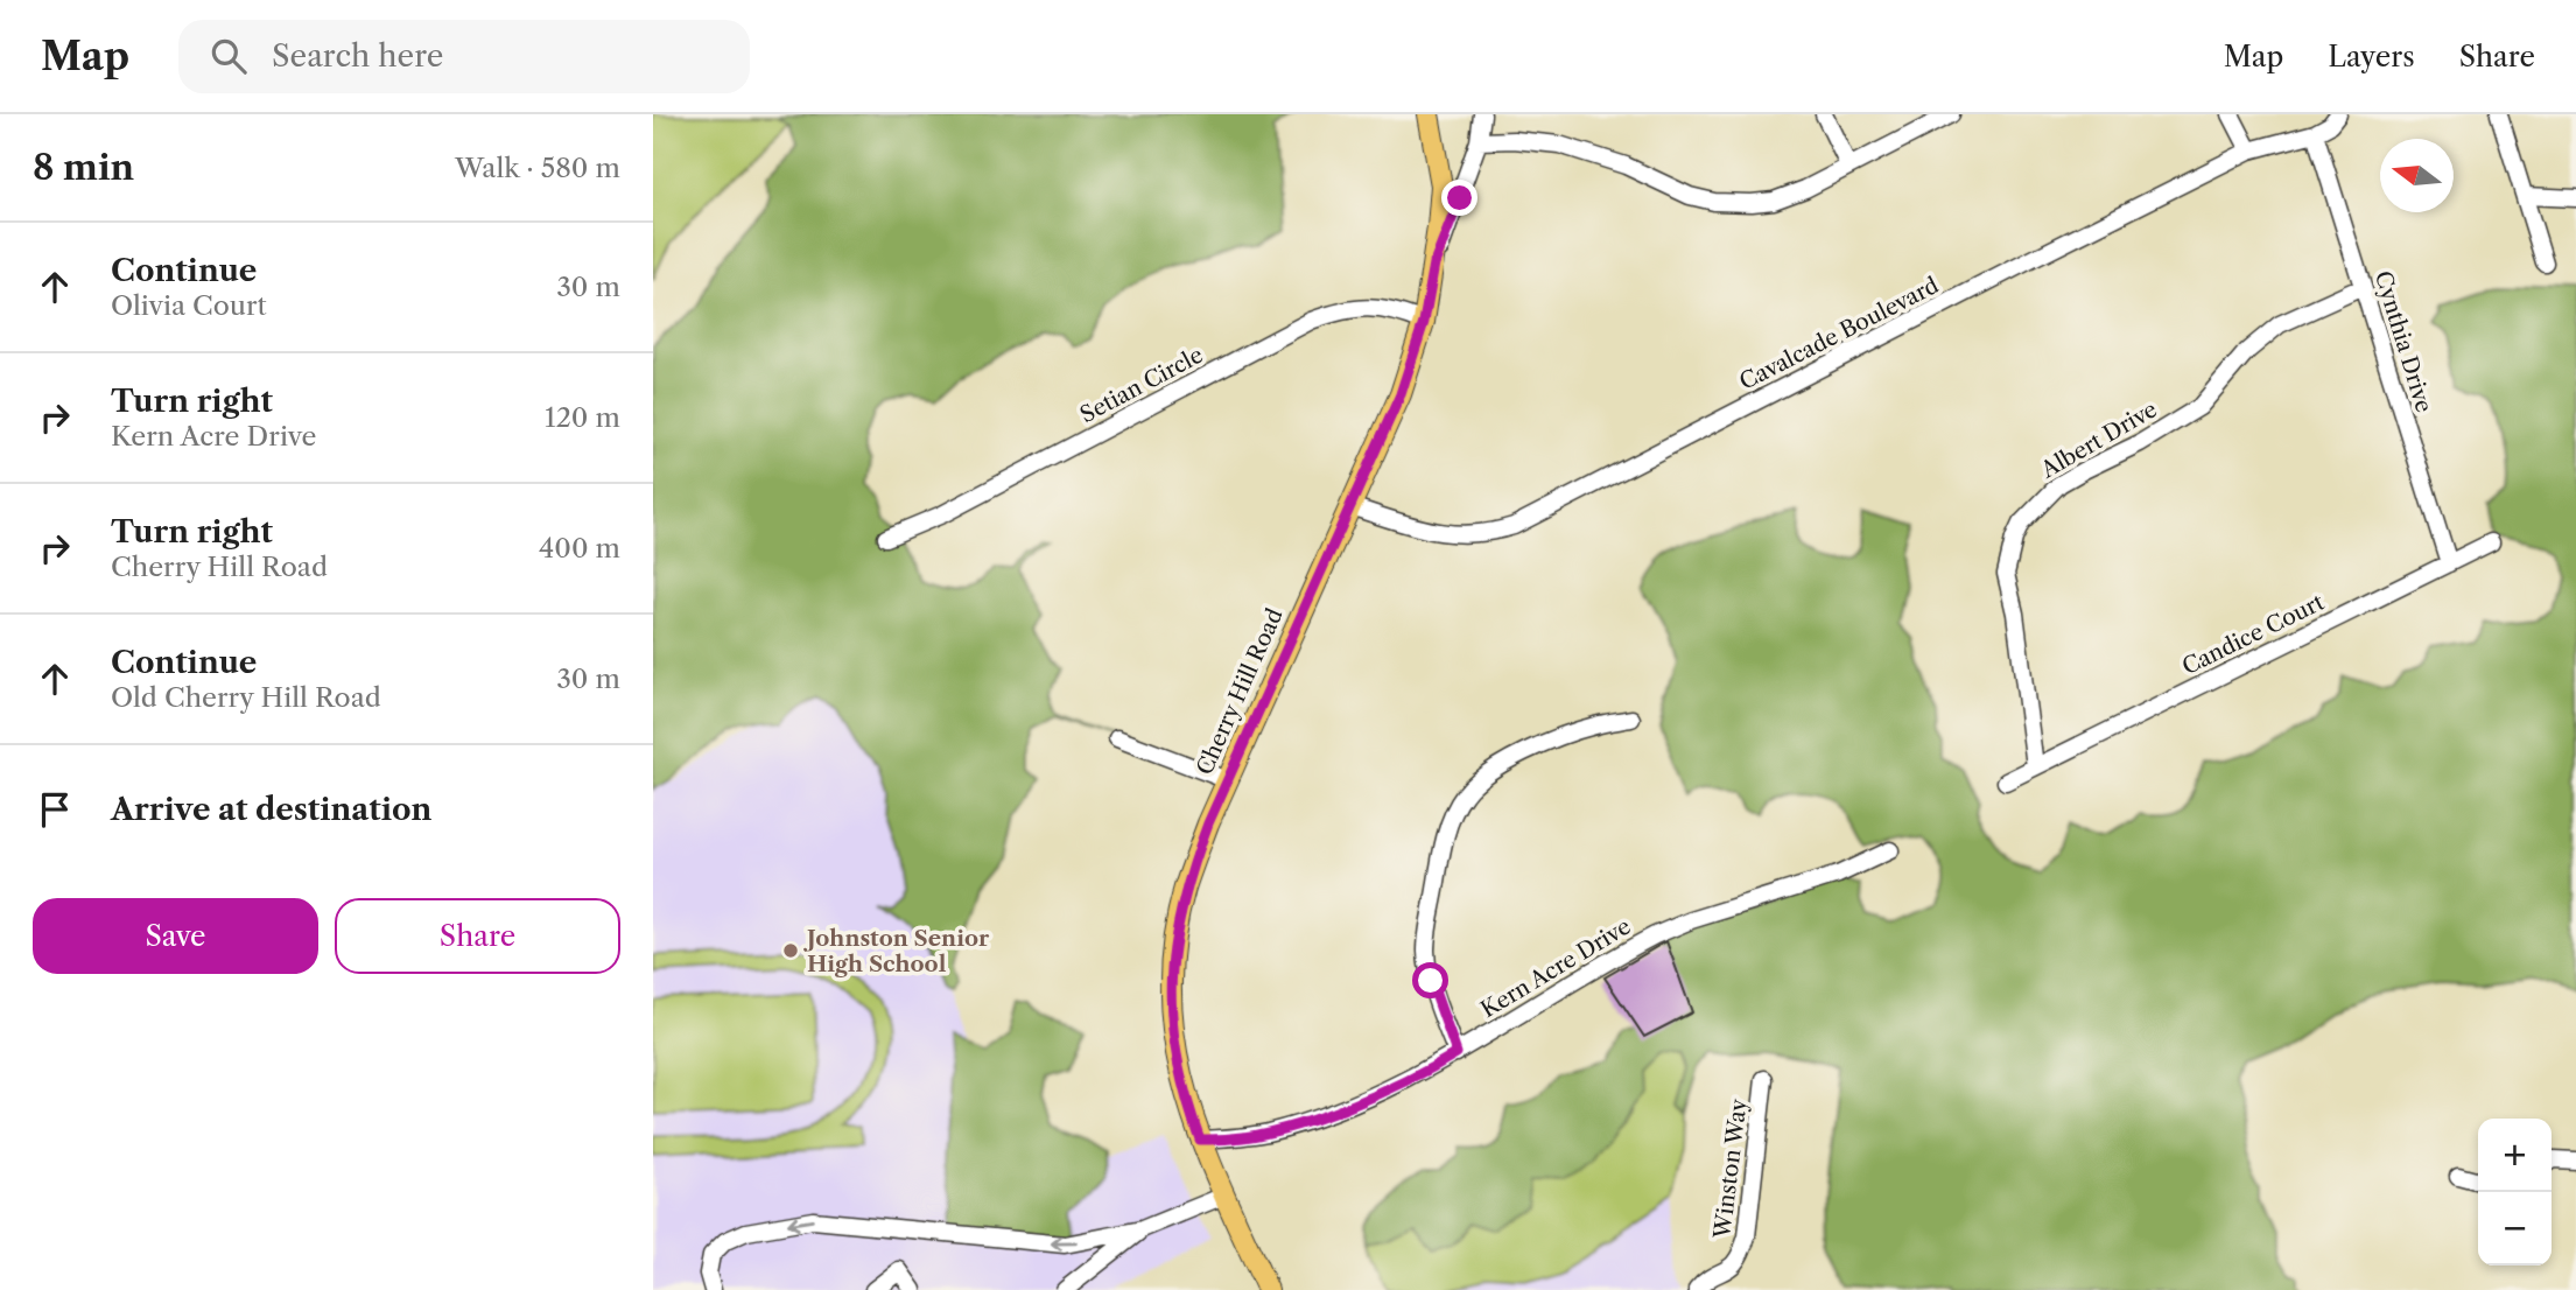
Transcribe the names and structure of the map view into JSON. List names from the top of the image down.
{
  "streets": {
    "main road": ["Cherry Hill Road"],
    "street": [
      "Cavalcade Boulevard",
      "Cynthia Drive",
      "Setian Circle",
      "Albert Drive",
      "Candice Court",
      "Kern Acre Drive",
      "Winston Way"
    ]
  },
  "crossings": [
    ["Cavalcade Boulevard", "Cynthia Drive"],
    ["Cavalcade Boulevard", "Cherry Hill Road"],
    ["Cynthia Drive", "Albert Drive"],
    ["Cynthia Drive", "Candice Court"],
    ["Setian Circle", "Cherry Hill Road"],
    ["Albert Drive", "Candice Court"],
    ["Cherry Hill Road", "Kern Acre Drive"]
  ],
  "places": ["Johnston Senior High School"],
  "north": "left",
  "page": {
    "header": "Map",
    "search": "Search here",
    "nav": ["Map", "Layers", "Share"],
    "heading": ["8 min", "Walk · 580 m"],
    "list": [
      ["Continue", "Olivia Court", "30 m"],
      ["Turn right", "Kern Acre Drive", "120 m"],
      ["Turn right", "Cherry Hill Road", "400 m"],
      ["Continue", "Old Cherry Hill Road", "30 m"],
      "Arrive at destination"
    ],
    "buttons": ["Save", "Share"],
    "map_buttons": ["+", "−"]
  }
}
